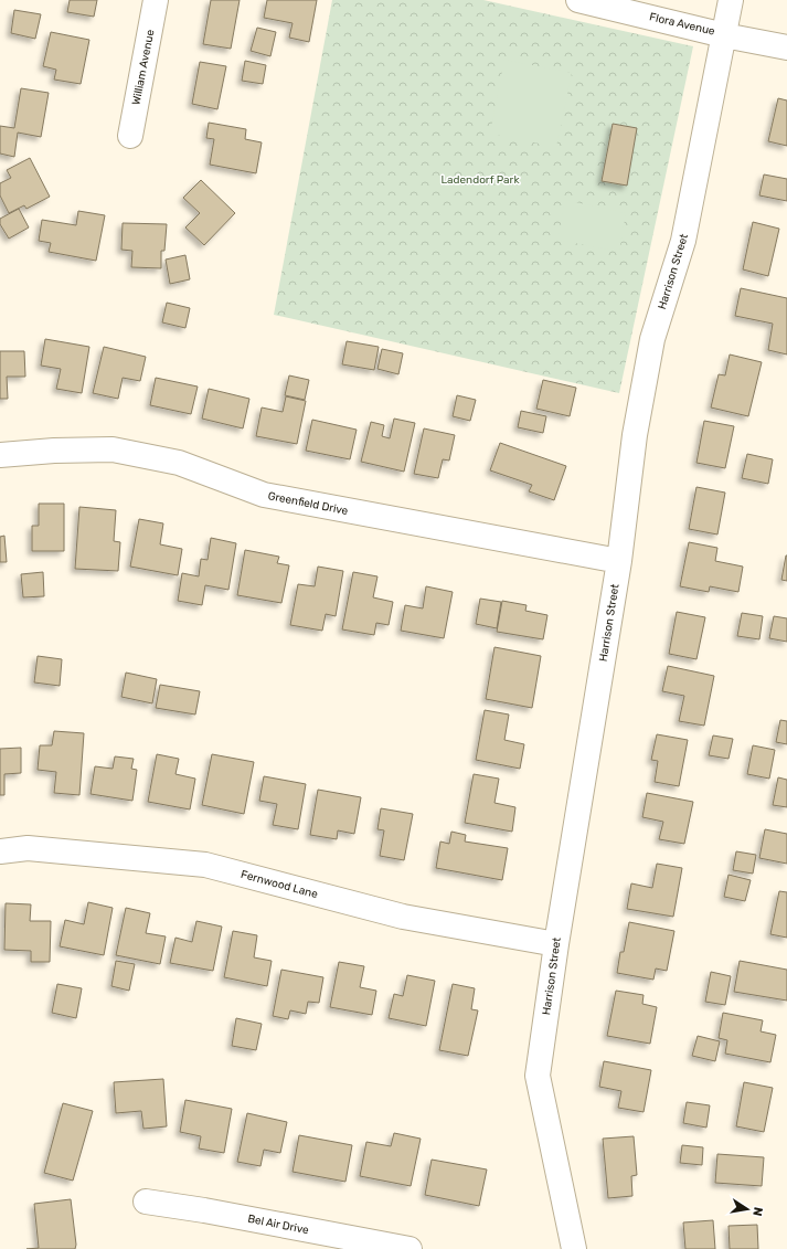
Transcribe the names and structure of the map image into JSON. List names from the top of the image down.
{
  "streets": {
    "street": [
      "Flora Avenue",
      "William Avenue",
      "Harrison Street",
      "Greenfield Drive",
      "Fernwood Lane",
      "Bel Air Drive"
    ]
  },
  "crossings": [
    ["Flora Avenue", "Harrison Street"],
    ["Harrison Street", "Greenfield Drive"],
    ["Harrison Street", "Fernwood Lane"]
  ],
  "parks": ["Ladendorf Park"],
  "north": "right"
}
